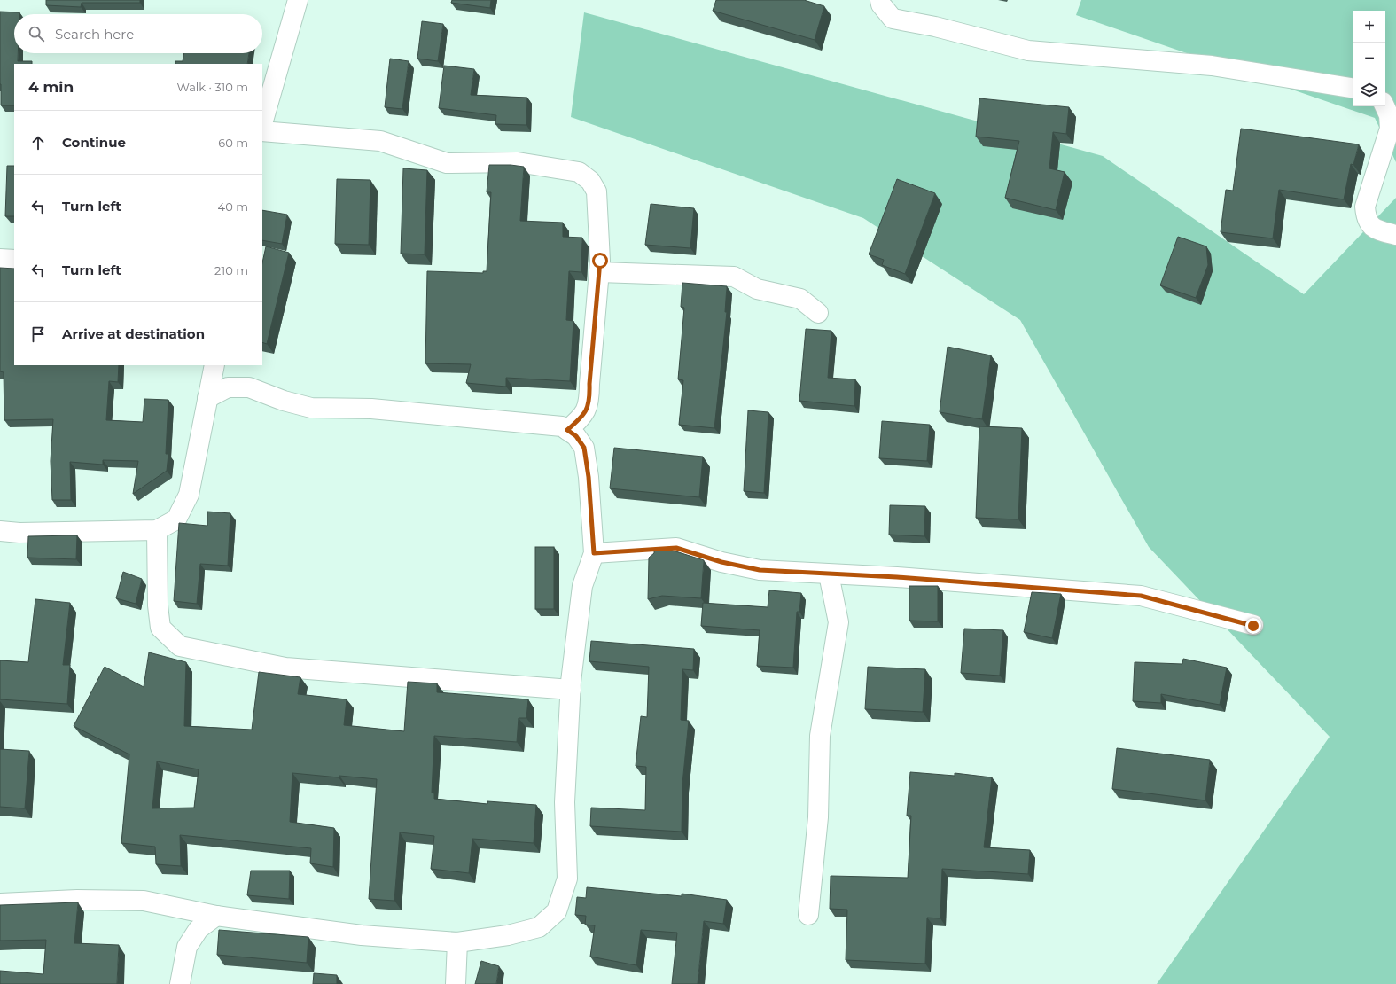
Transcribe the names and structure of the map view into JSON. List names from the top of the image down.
{
  "page": {
    "map_buttons": ["+", "−"],
    "search": "Search here",
    "heading": ["4 min", "Walk · 310 m"],
    "list": [
      ["Continue", "60 m"],
      ["Turn left", "40 m"],
      ["Turn left", "210 m"],
      "Arrive at destination"
    ]
  }
}
